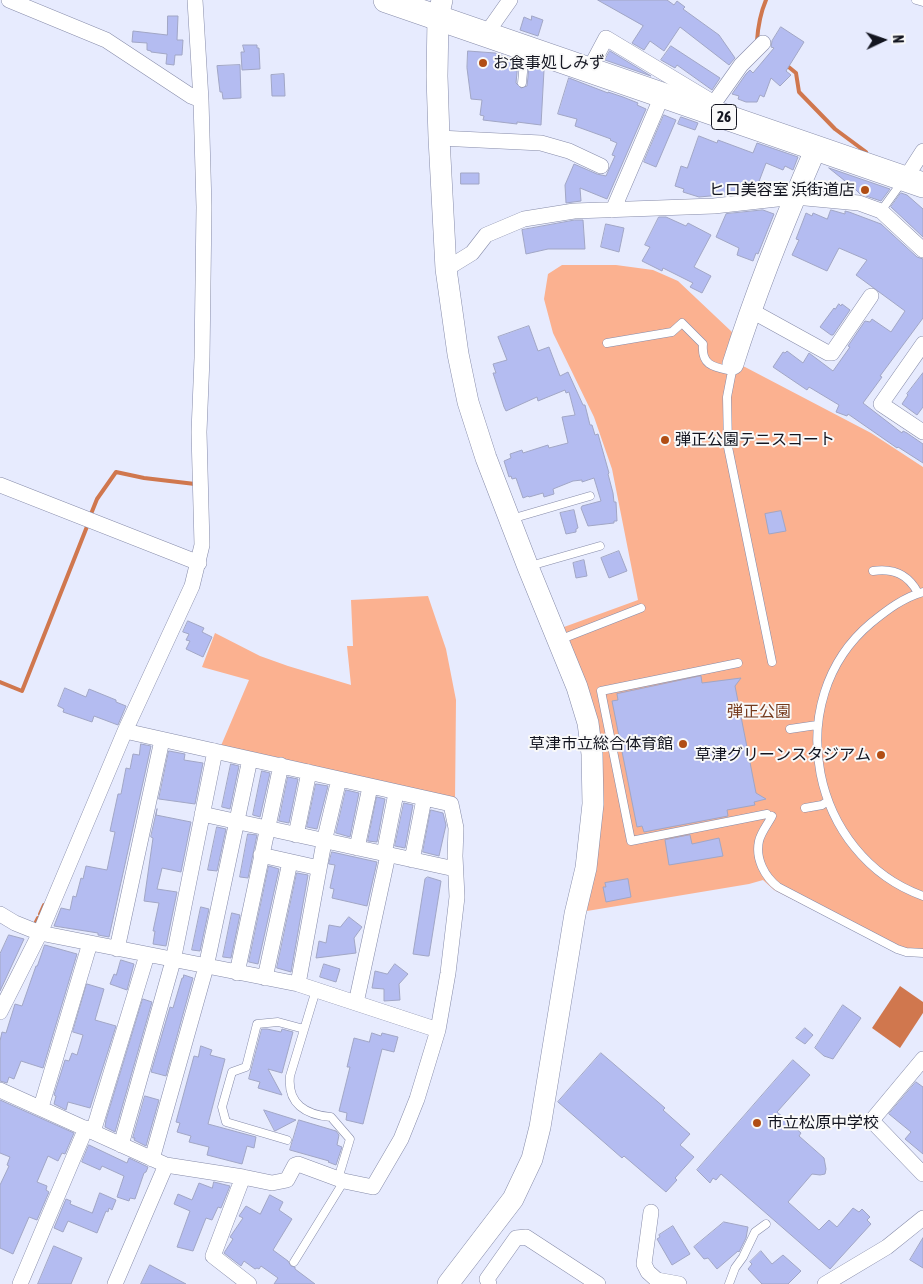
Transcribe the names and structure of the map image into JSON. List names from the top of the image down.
{
  "streets": {
    "main road": ["26"]
  },
  "parks": ["弾正公園"],
  "places": [
    "お食事処しみず",
    "ヒロ美容室 浜街道店",
    "弾正公園テニスコート",
    "草津市立総合体育館",
    "草津グリーンスタジアム",
    "市立松原中学校"
  ],
  "north": "right"
}
